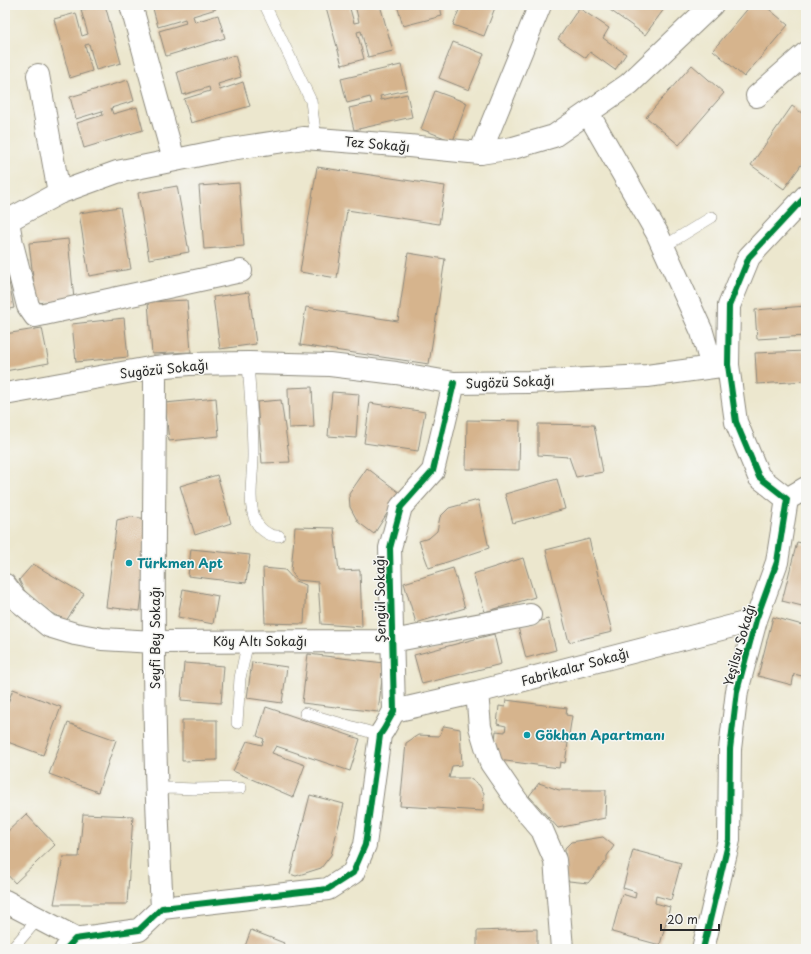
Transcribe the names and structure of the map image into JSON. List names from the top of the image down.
{
  "streets": {
    "street": [
      "Tez Sokağı",
      "Sugözü Sokağı",
      "Şengül Sokağı",
      "Seyfi Bey Sokağı",
      "Köy Altı Sokağı",
      "Yeşilsu Sokağı",
      "Fabrikalar Sokağı"
    ]
  },
  "crossings": [
    ["Sugözü Sokağı", "Şengül Sokağı"],
    ["Sugözü Sokağı", "Seyfi Bey Sokağı"],
    ["Şengül Sokağı", "Köy Altı Sokağı"],
    ["Şengül Sokağı", "Fabrikalar Sokağı"],
    ["Seyfi Bey Sokağı", "Köy Altı Sokağı"],
    ["Yeşilsu Sokağı", "Fabrikalar Sokağı"]
  ],
  "places": ["Türkmen Apt", "Gökhan Apartmanı"],
  "scale_bar": "20 m"
}
